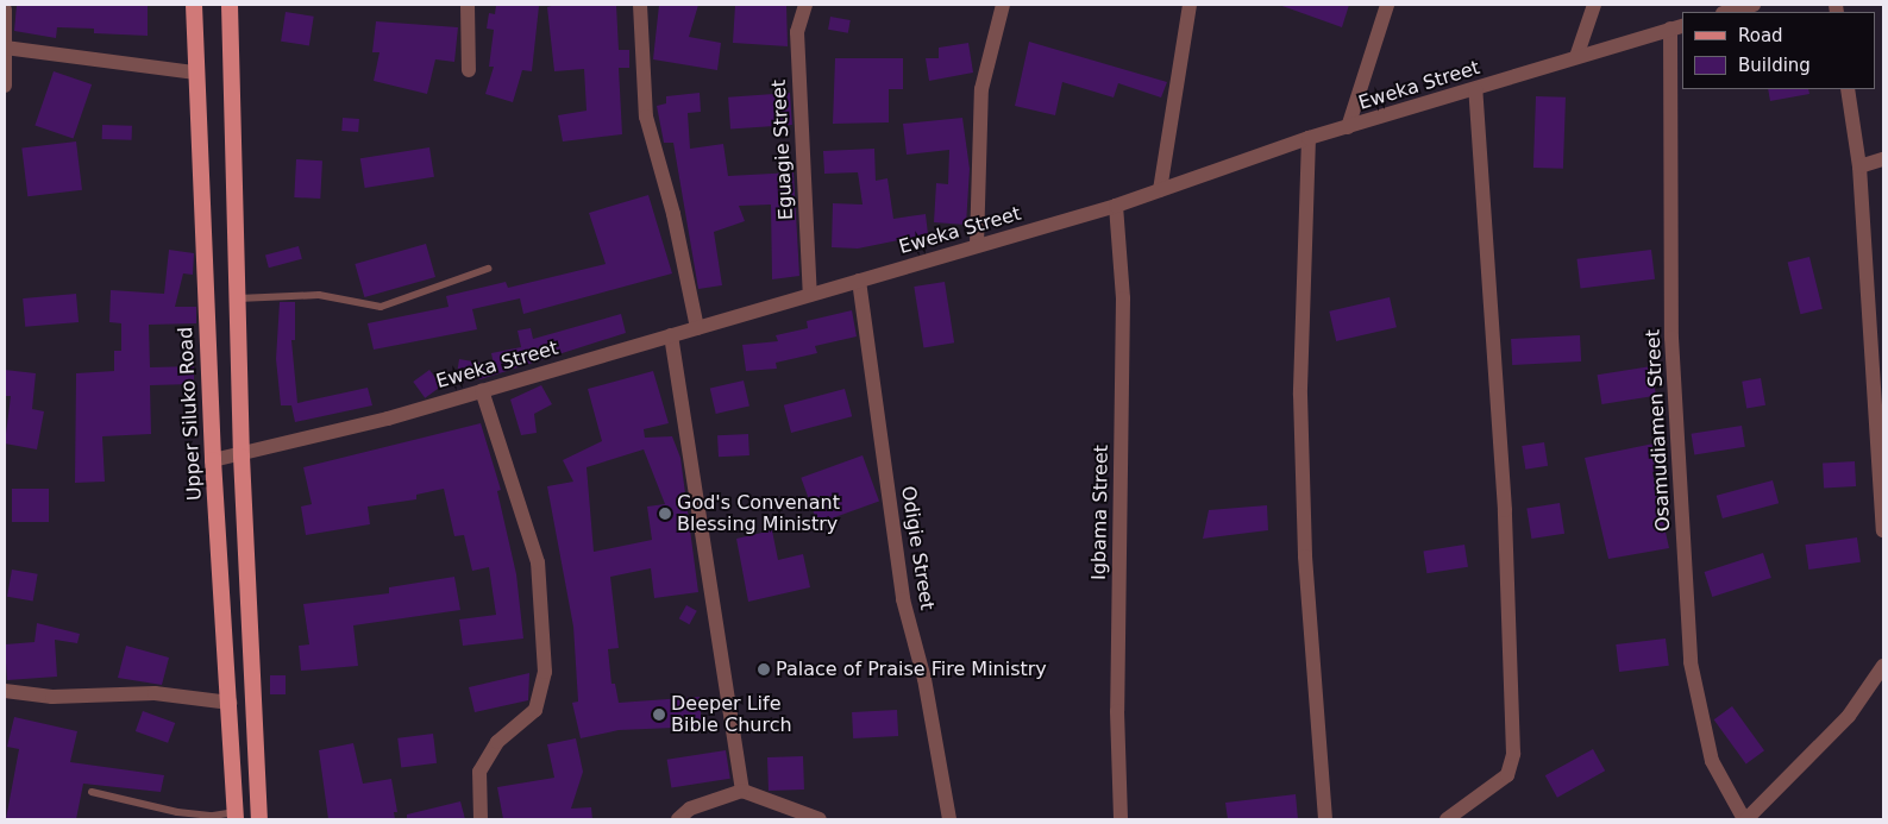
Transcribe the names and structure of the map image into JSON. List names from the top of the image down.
{
  "streets": {
    "main road": ["Upper Siluko Road"],
    "street": [
      "Eweka Street",
      "Eguagie Street",
      "Osamudiamen Street",
      "Igbama Street",
      "Odigie Street"
    ]
  },
  "crossings": [
    ["Eweka Street", "Eguagie Street"],
    ["Eweka Street", "Osamudiamen Street"],
    ["Eweka Street", "Igbama Street"],
    ["Eweka Street", "Odigie Street"]
  ],
  "places": ["God's Convenant Blessing Ministry", "Palace of Praise Fire Ministry", "Deeper Life Bible Church"],
  "legend": ["Road", "Building"]
}
